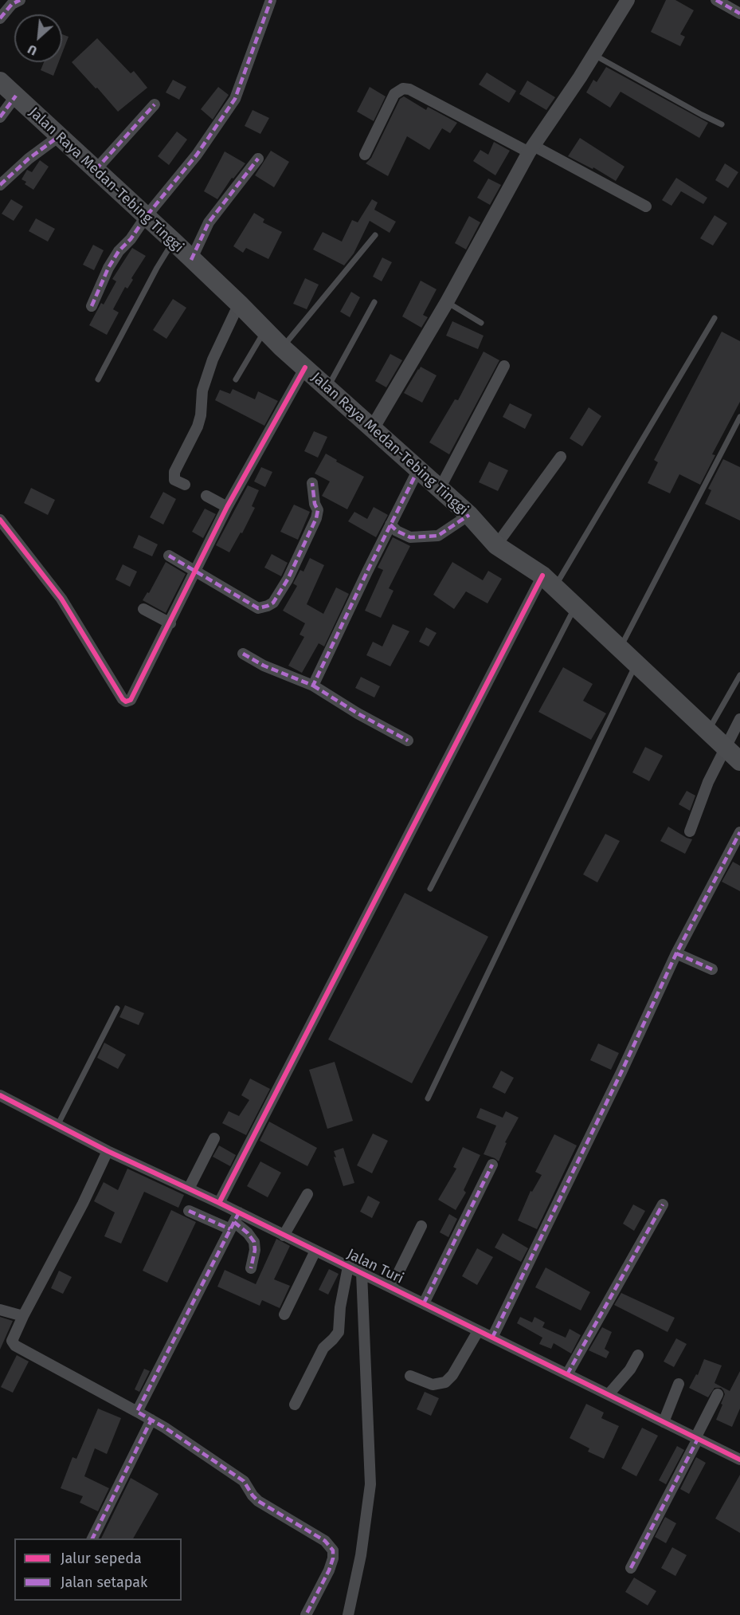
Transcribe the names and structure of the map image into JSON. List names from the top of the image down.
{
  "streets": {
    "highway": ["Jalan Raya Medan-Tebing Tinggi"],
    "street": ["Jalan Turi"]
  },
  "legend": ["Jalur sepeda", "Jalan setapak"],
  "north": "bottom left"
}
